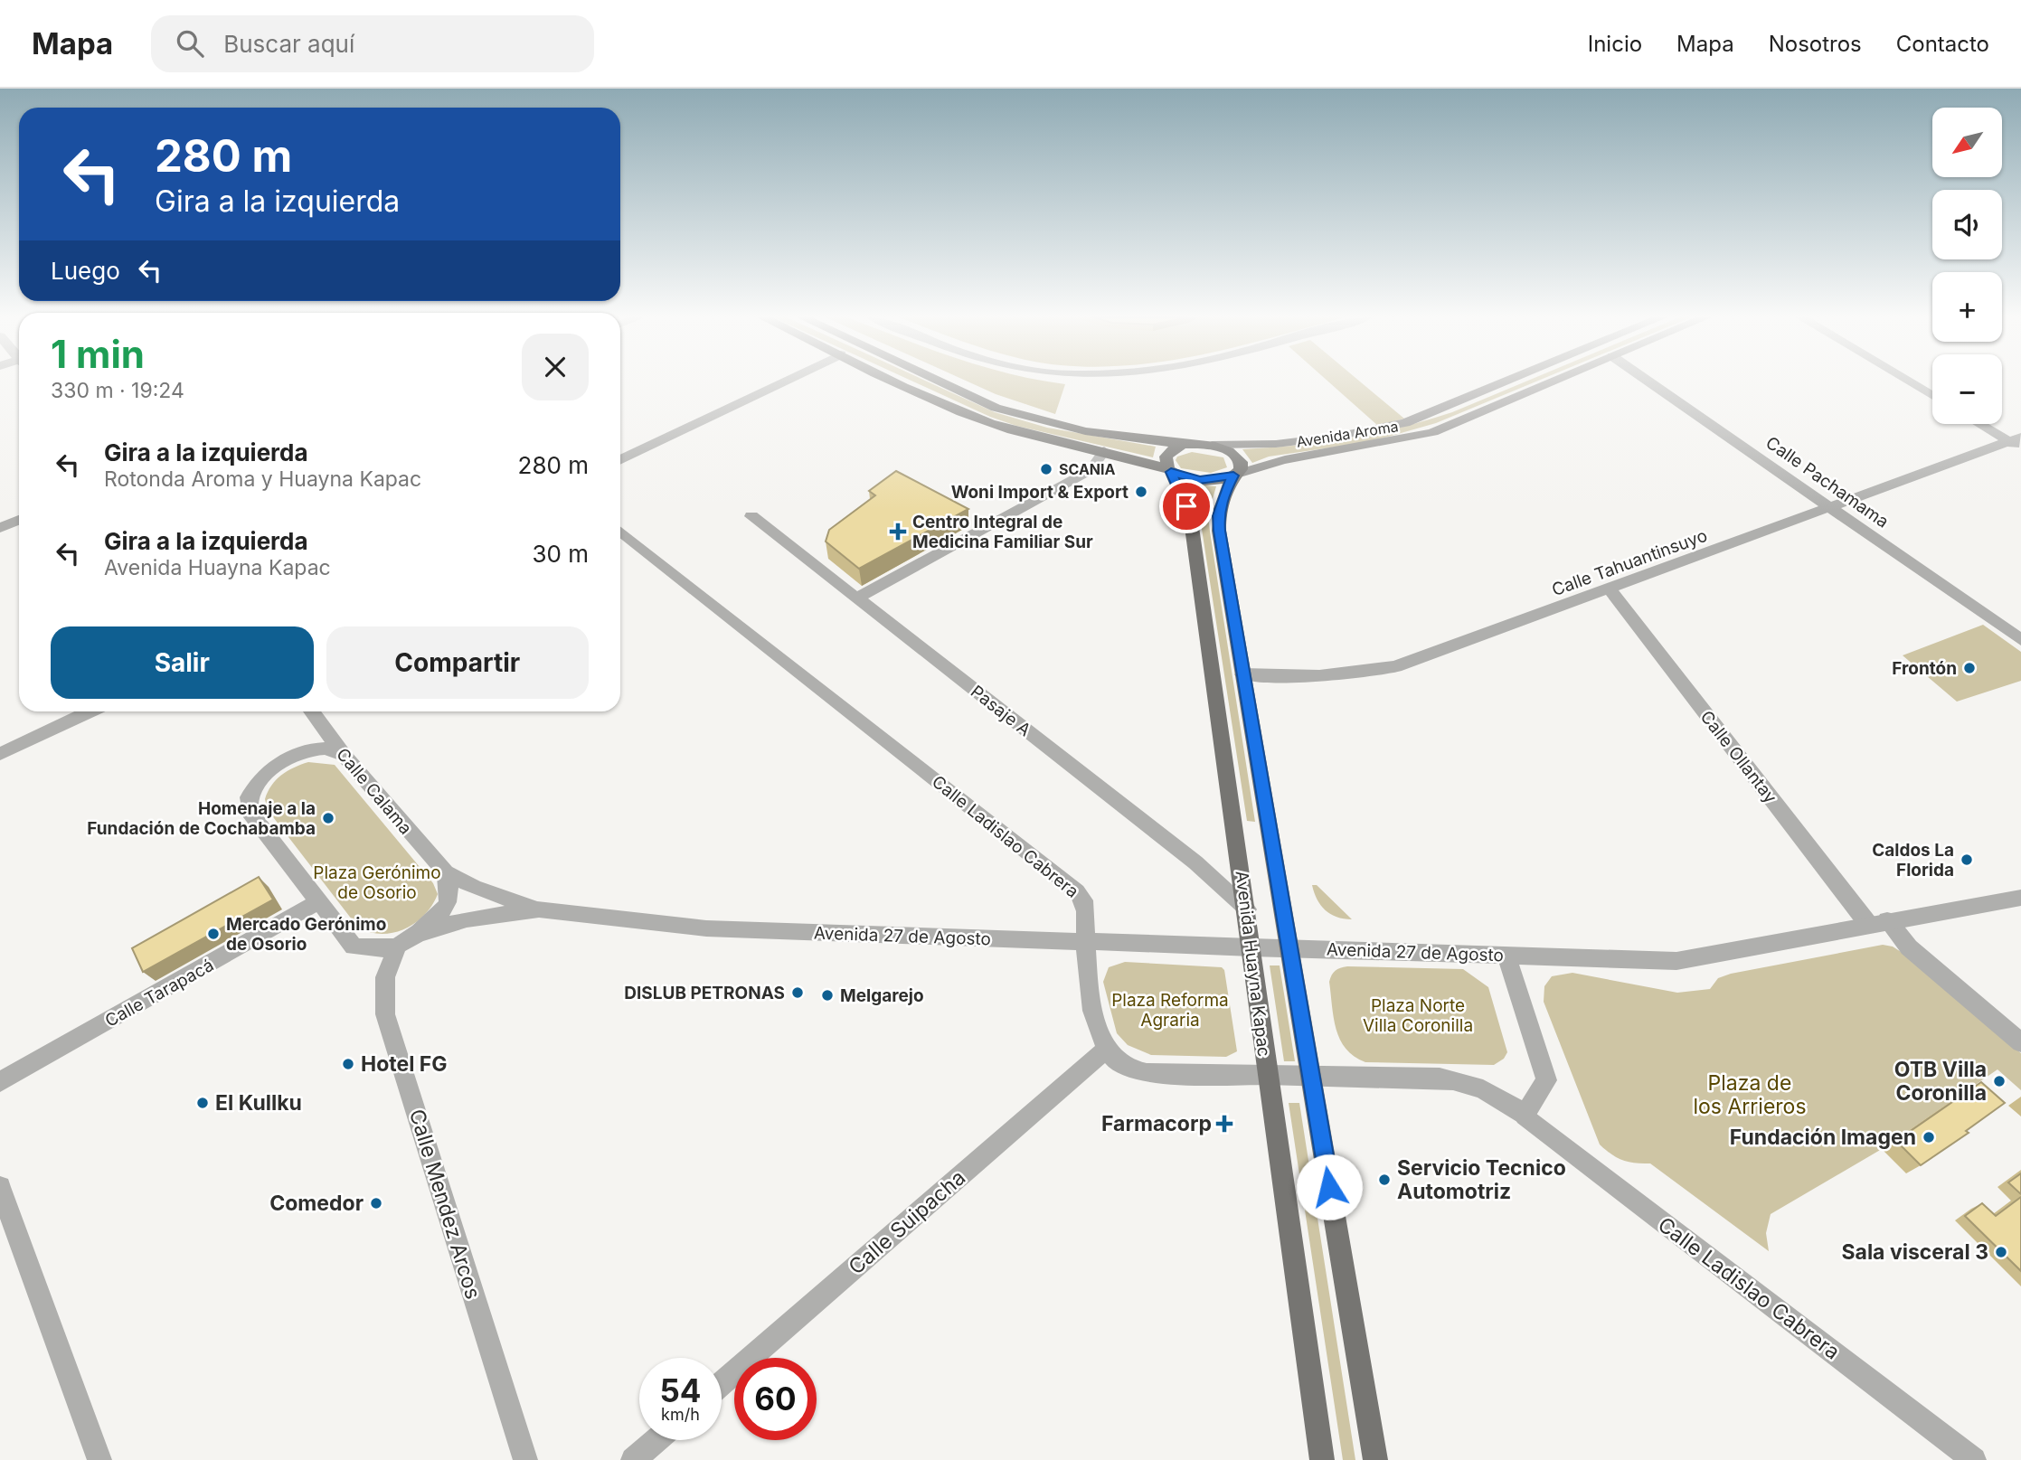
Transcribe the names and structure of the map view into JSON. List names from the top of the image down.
{
  "streets": {
    "main road": ["Avenida Aroma", "Avenida Huayna Kapac"],
    "street": [
      "Calle Pachamama",
      "Calle Tahuantinsuyo",
      "Pasaje A",
      "Calle Ollantay",
      "Calle Calama",
      "Calle Ladislao Cabrera",
      "Avenida 27 de Agosto",
      "Calle Tarapacá",
      "Calle Mendez Arcos",
      "Calle Suipacha"
    ]
  },
  "crossings": [
    ["Avenida Aroma", "Avenida Huayna Kapac"],
    ["Calle Pachamama", "Calle Tahuantinsuyo"],
    ["Calle Tahuantinsuyo", "Calle Ollantay"],
    ["Calle Tahuantinsuyo", "Avenida Huayna Kapac"],
    ["Pasaje A", "Avenida Huayna Kapac"],
    ["Calle Ollantay", "Avenida 27 de Agosto"],
    ["Calle Calama", "Avenida 27 de Agosto"],
    ["Calle Ladislao Cabrera", "Avenida 27 de Agosto"],
    ["Calle Ladislao Cabrera", "Avenida Huayna Kapac"],
    ["Calle Ladislao Cabrera", "Calle Suipacha"],
    ["Avenida 27 de Agosto", "Avenida Huayna Kapac"]
  ],
  "parks": [
    "Plaza Gerónimo de Osorio",
    "Plaza Reforma Agraria",
    "Plaza Norte Villa Coronilla",
    "Plaza de los Arrieros"
  ],
  "places": {
    "other": [
      "SCANIA",
      "Woni Import & Export",
      "Frontón",
      "Homenaje a la Fundación de Cochabamba",
      "Caldos La Florida",
      "Mercado Gerónimo de Osorio",
      "DISLUB PETRONAS",
      "Melgarejo",
      "Hotel FG",
      "OTB Villa Coronilla",
      "El Kullku",
      "Fundación Imagen",
      "Servicio Tecnico Automotriz",
      "Comedor",
      "Sala visceral 3"
    ],
    "health": ["Centro Integral de Medicina Familiar Sur", "Farmacorp"]
  },
  "north": "bottom left",
  "page": {
    "header": "Mapa",
    "search": "Buscar aquí",
    "nav": [
      "Inicio",
      "Mapa",
      "Nosotros",
      "Contacto"
    ],
    "map_buttons": ["+", "−"],
    "turn": ["280 m", "Gira a la izquierda"],
    "then": "Luego",
    "heading": ["1 min", "330 m · 19:24"],
    "list": [
      {
        "name": "Gira a la izquierda",
        "note": "Rotonda Aroma y Huayna Kapac",
        "value": "280 m"
      },
      {
        "name": "Gira a la izquierda",
        "note": "Avenida Huayna Kapac",
        "value": "30 m"
      }
    ],
    "buttons": ["Salir", "Compartir"],
    "speed": "54 km/h",
    "limit": "60"
  }
}
